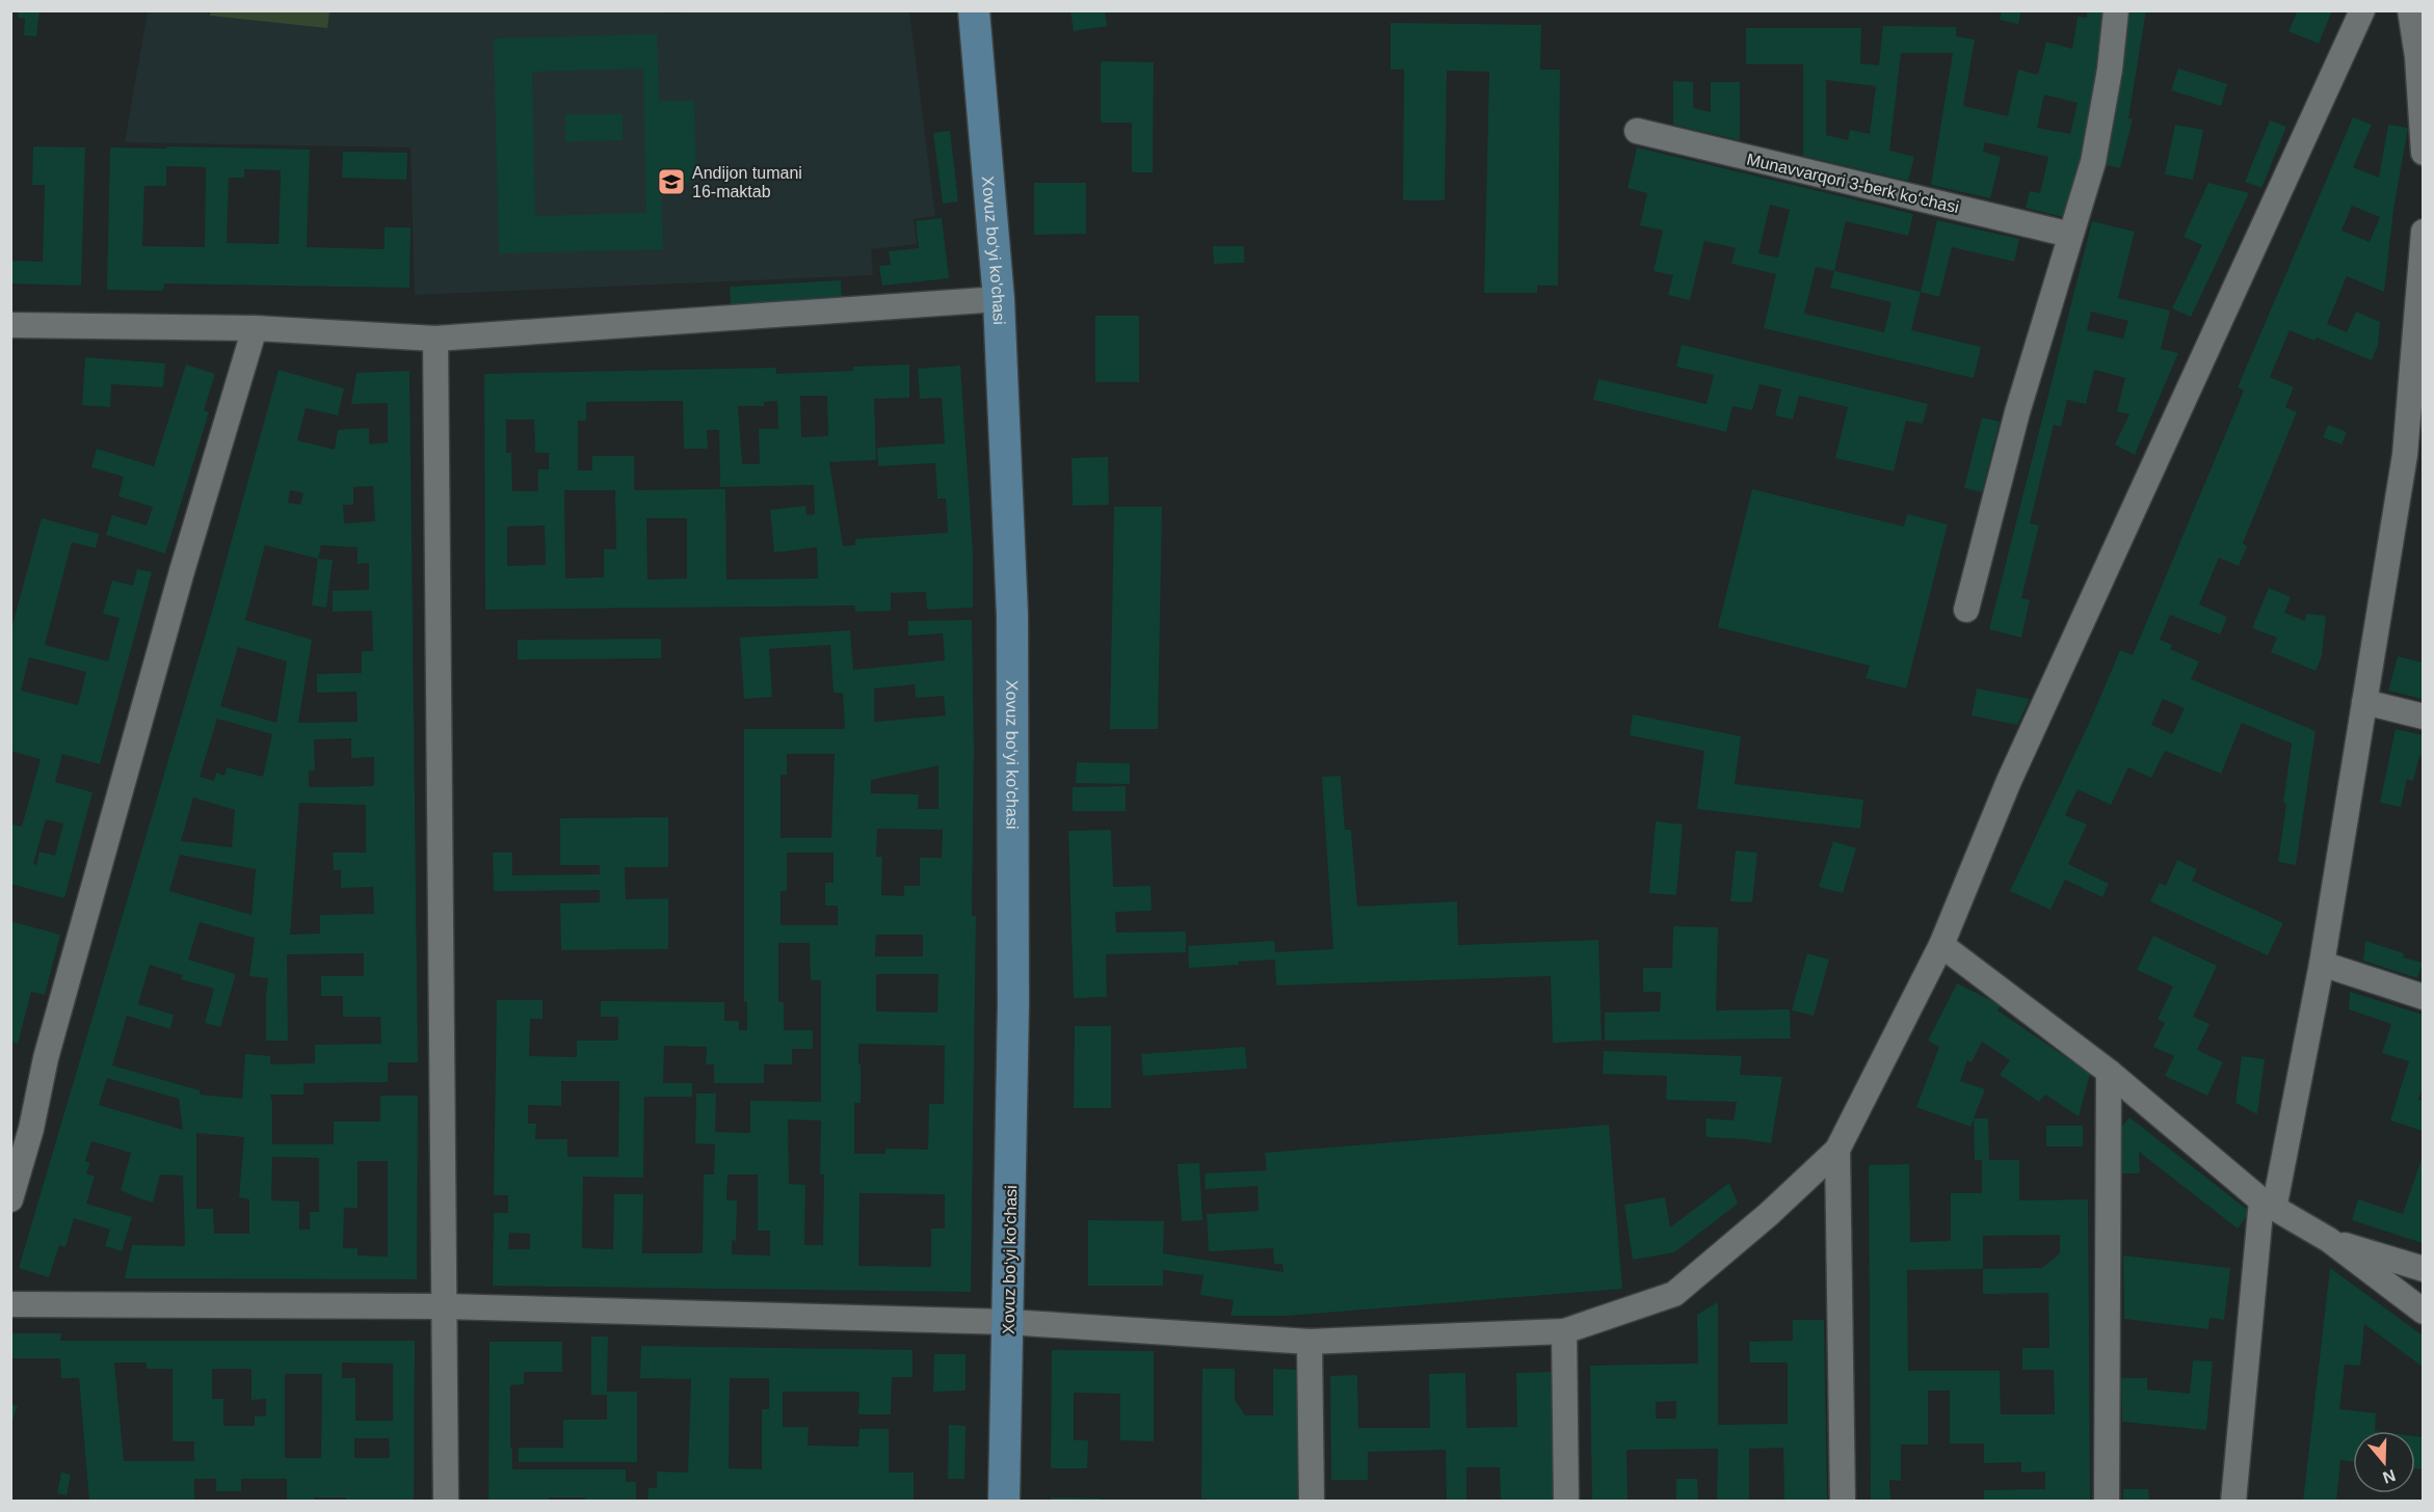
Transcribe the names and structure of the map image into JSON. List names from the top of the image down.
{
  "streets": {
    "main road": ["Xovuz bo‘yi ko'chasi"],
    "street": ["Munavvarqori 3-berk koʻchasi"]
  },
  "places": {
    "school or university": ["Andijon tumani 16-maktab"]
  },
  "north": "bottom"
}
